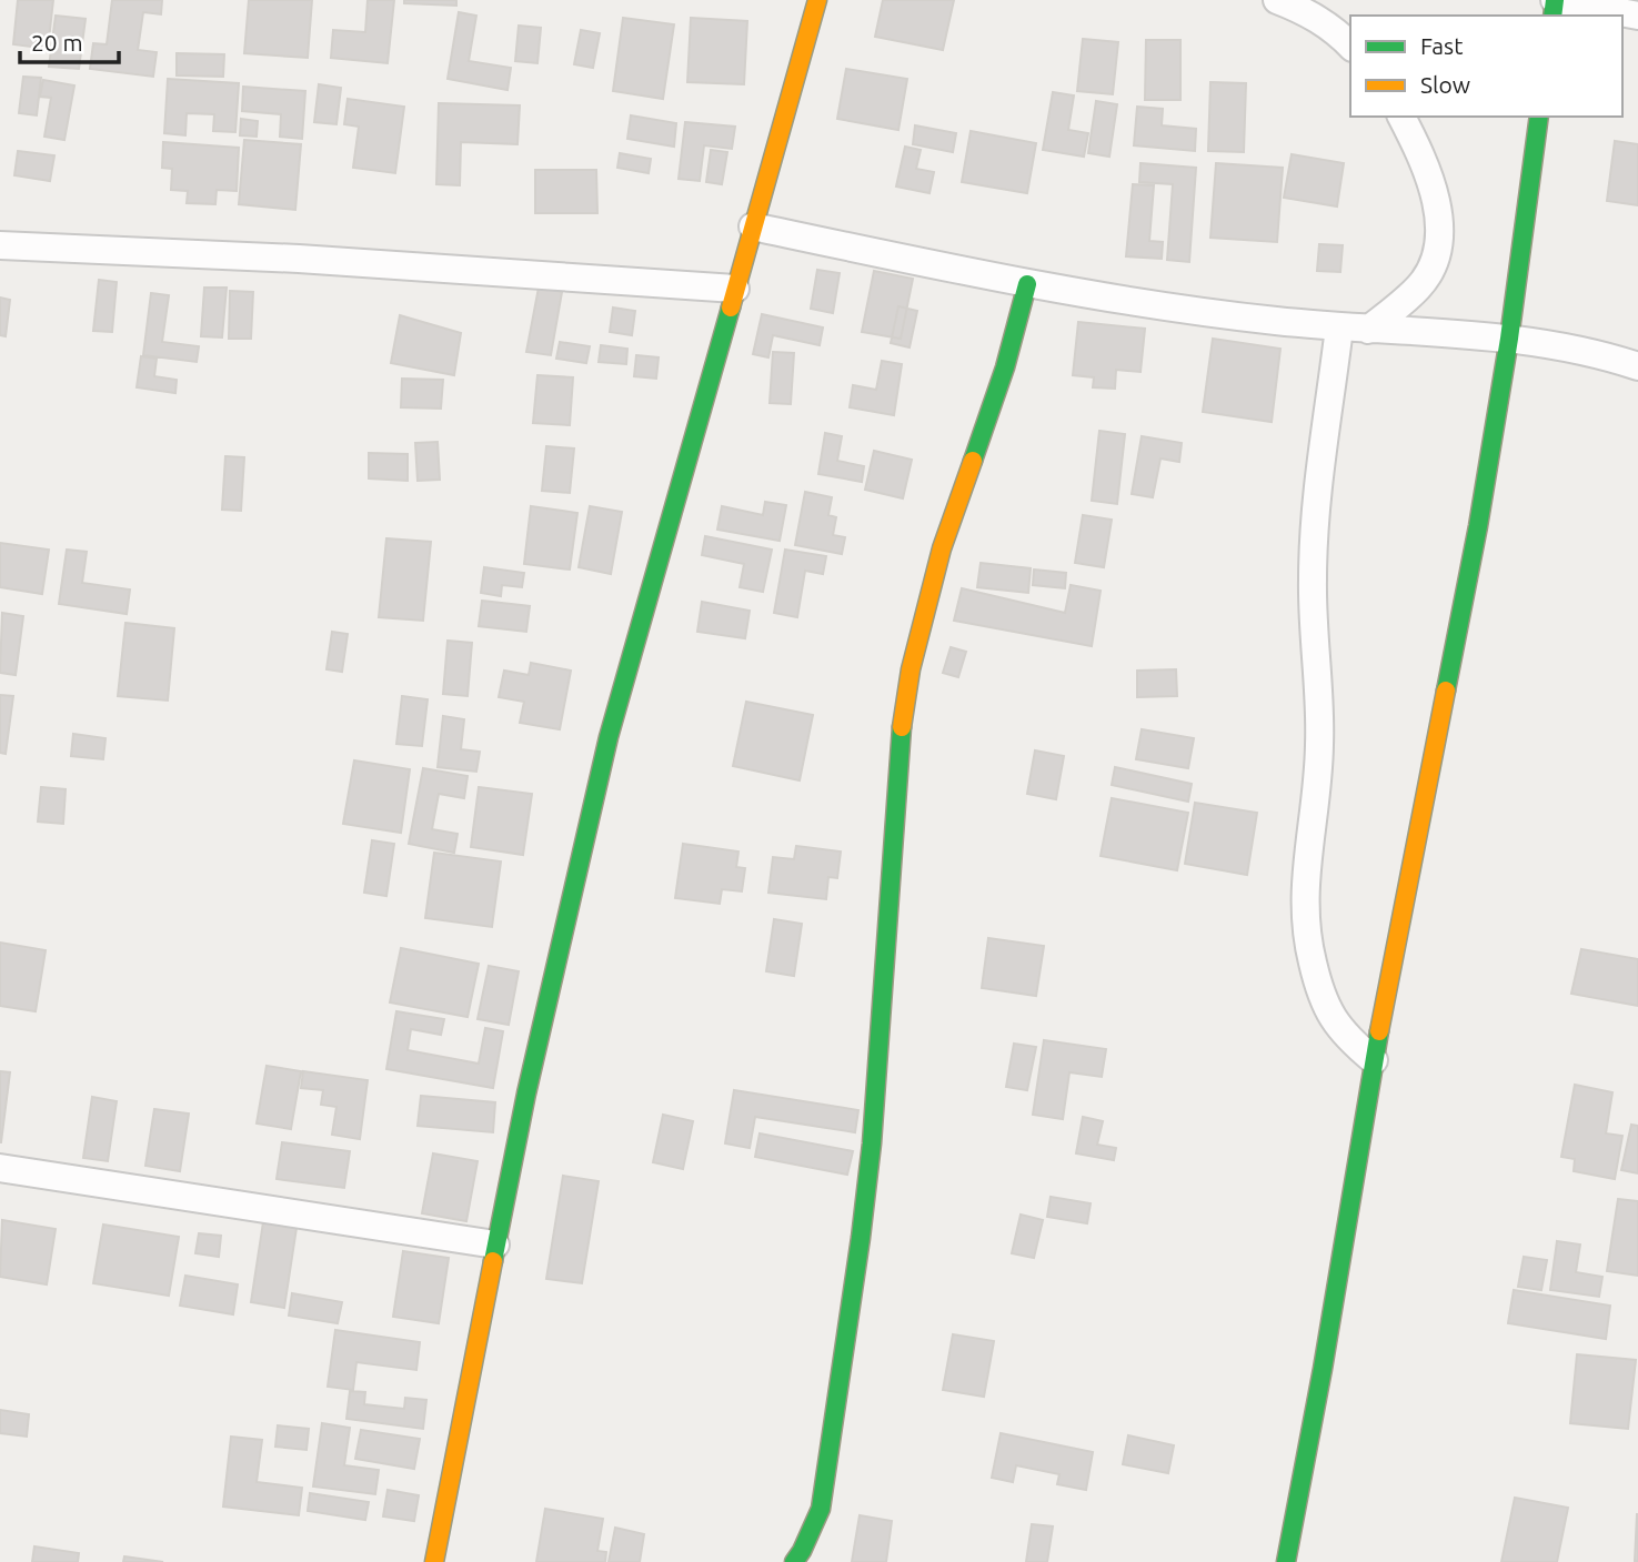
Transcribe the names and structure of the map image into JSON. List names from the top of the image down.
{
  "legend": ["Fast", "Slow"],
  "scale_bar": "20 m"
}
